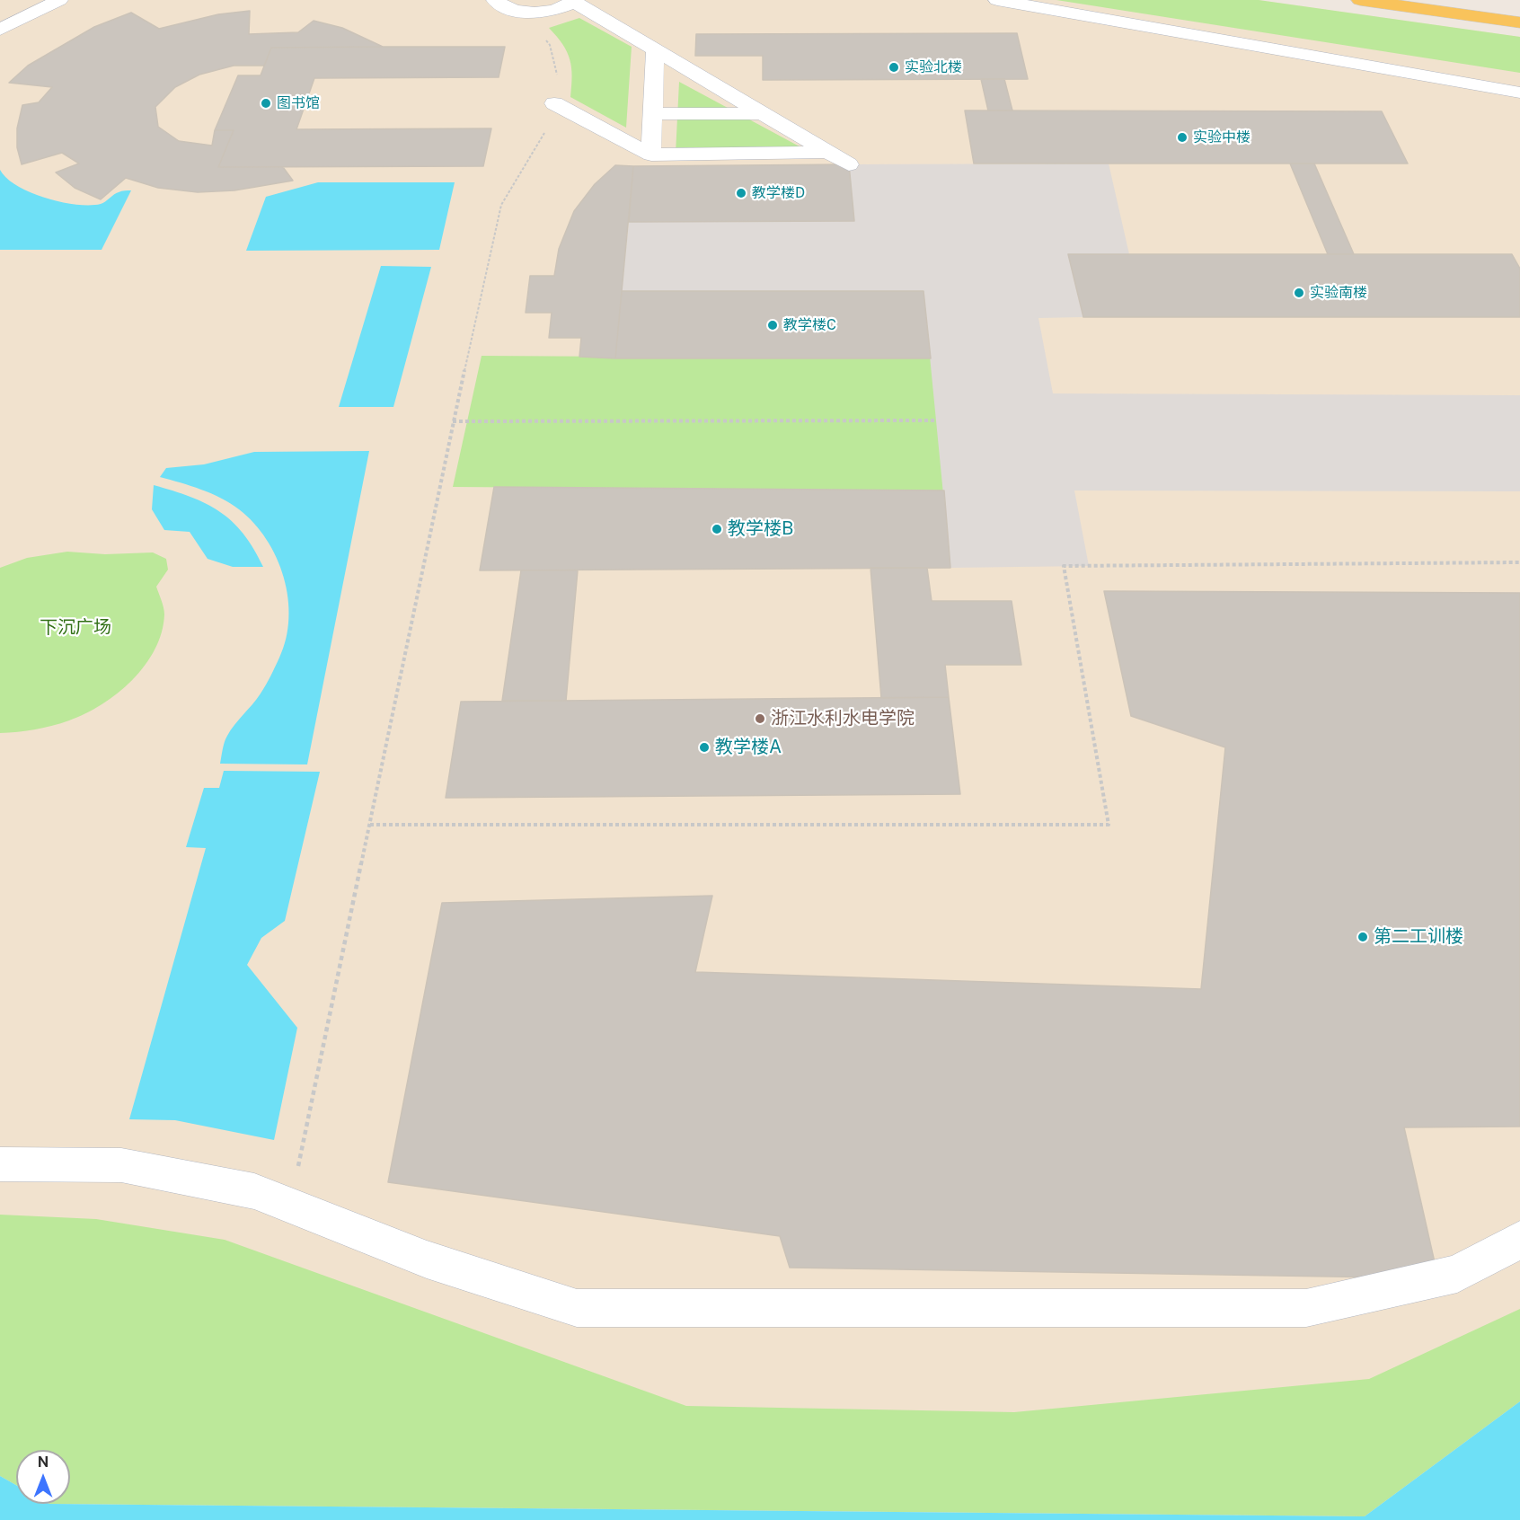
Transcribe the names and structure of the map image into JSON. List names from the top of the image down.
{
  "parks": ["下沉广场"],
  "places": [
    "实验北楼",
    "图书馆",
    "实验中楼",
    "教学楼D",
    "实验南楼",
    "教学楼C",
    "教学楼B",
    "浙江水利水电学院",
    "教学楼A",
    "第二工训楼"
  ],
  "north": "top"
}
